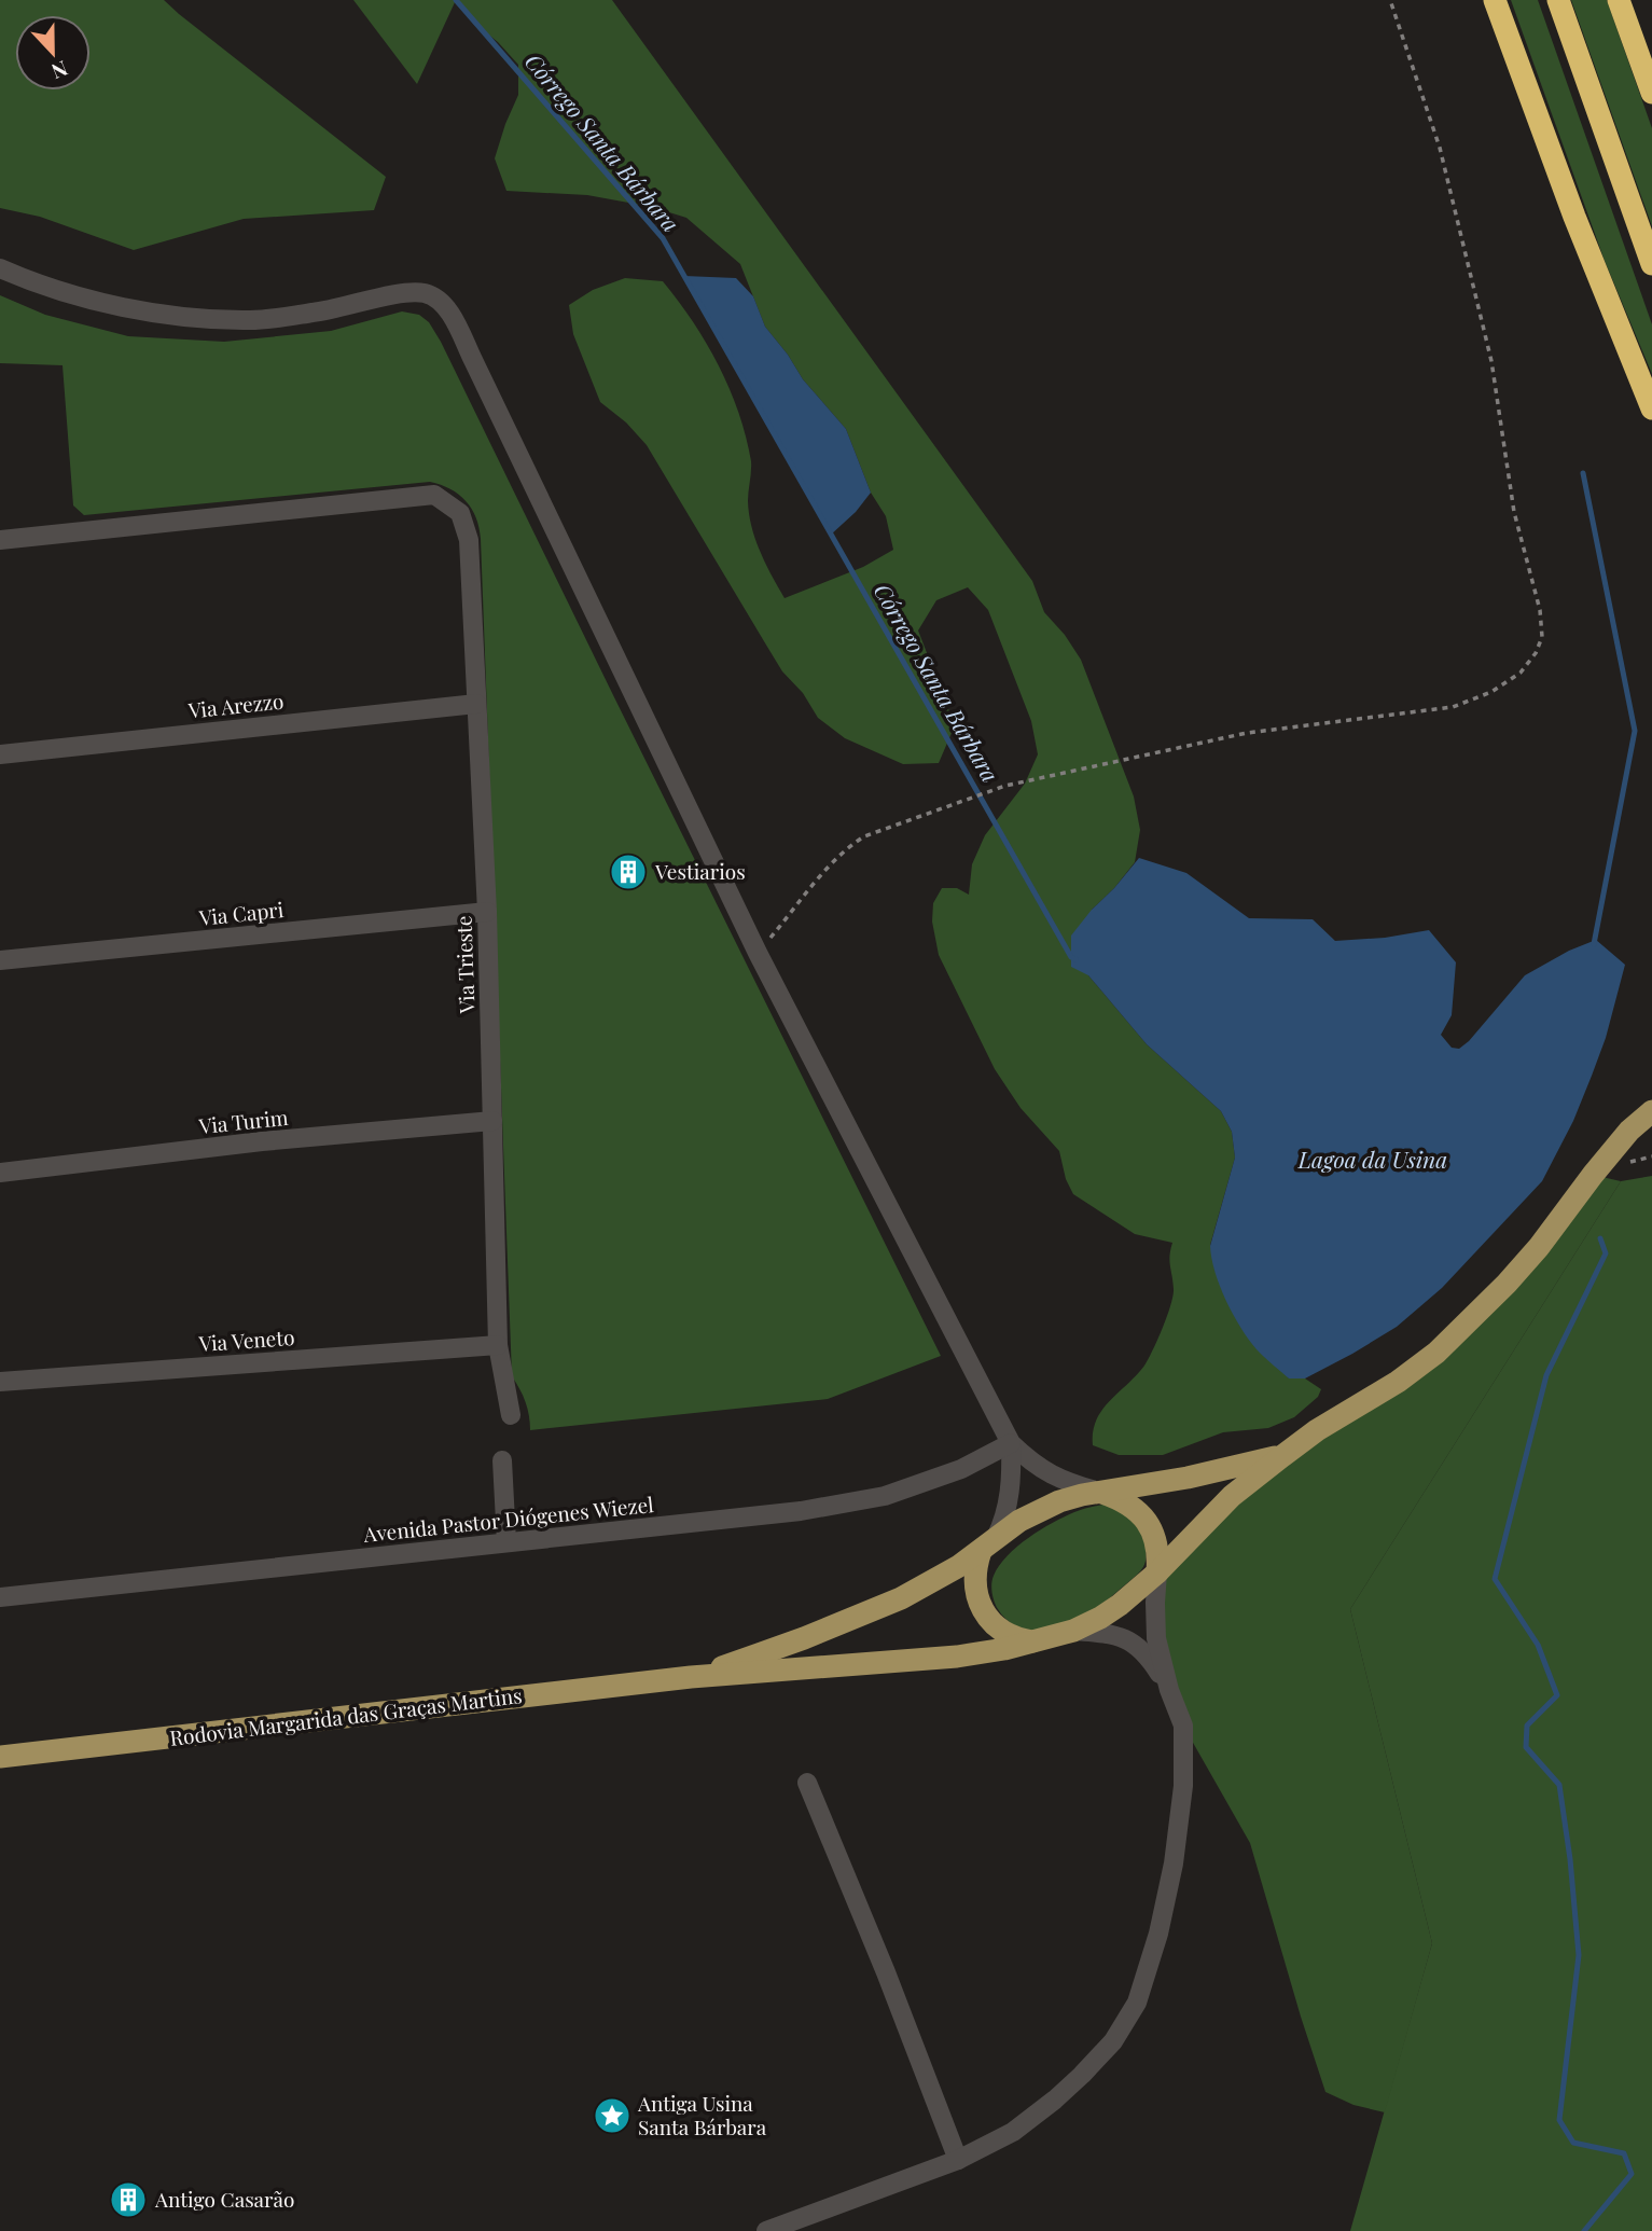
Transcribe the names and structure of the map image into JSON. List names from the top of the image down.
{
  "streets": {
    "main road": ["Rodovia Margarida das Graças Martins"],
    "street": [
      "Via Arezzo",
      "Via Capri",
      "Via Trieste",
      "Via Turim",
      "Via Veneto",
      "Avenida Pastor Diógenes Wiezel"
    ]
  },
  "crossings": [
    ["Via Arezzo", "Via Trieste"],
    ["Via Capri", "Via Trieste"],
    ["Via Trieste", "Via Turim"],
    ["Via Trieste", "Via Veneto"]
  ],
  "water": ["Córrego Santa Bárbara", "Lagoa da Usina"],
  "places": {
    "building": ["Vestiarios", "Antigo Casarão"],
    "place": ["Antiga Usina Santa Bárbara"]
  },
  "north": "bottom"
}
